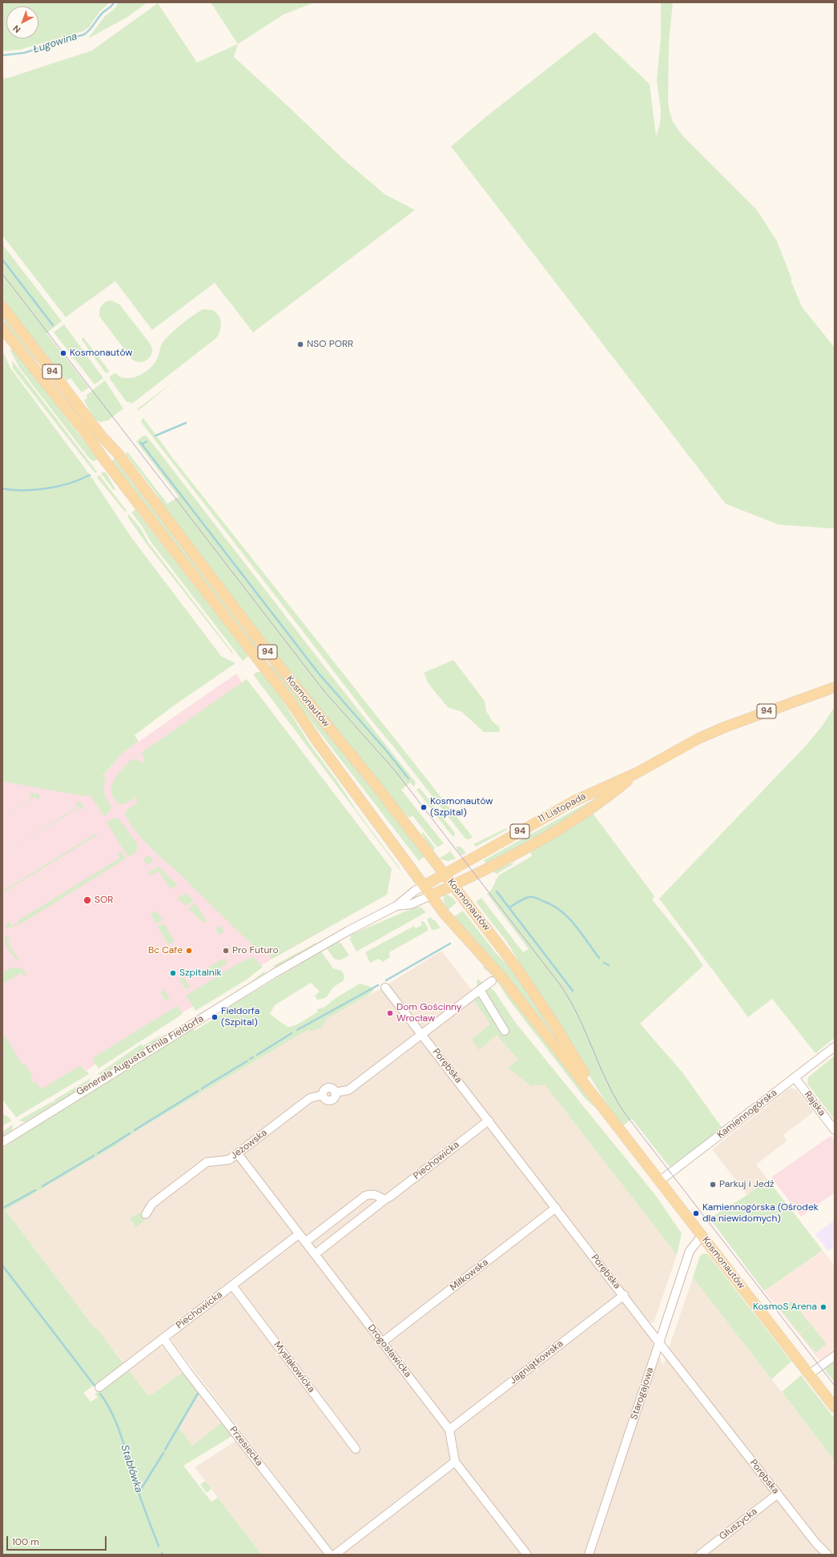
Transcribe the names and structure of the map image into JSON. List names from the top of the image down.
{
  "streets": {
    "main road": ["94", "Kosmonautów", "11 Listopada"],
    "street": [
      "Generała Augusta Emila Fieldorfa",
      "Porębska",
      "Rajska",
      "Kamiennogórska",
      "Jeżowska",
      "Piechowicka",
      "Miłkowska",
      "Drogosławicka",
      "Jagniątkowska",
      "Mysłakowicka",
      "Starogajowa",
      "Przesiecka",
      "Głuszycka"
    ]
  },
  "crossings": [
    ["Kosmonautów", "11 Listopada"],
    ["Kosmonautów", "Generała Augusta Emila Fieldorfa"],
    ["Kosmonautów", "Kamiennogórska"],
    ["Kosmonautów", "Starogajowa"],
    ["11 Listopada", "Generała Augusta Emila Fieldorfa"],
    ["Porębska", "Jeżowska"],
    ["Porębska", "Piechowicka"],
    ["Porębska", "Miłkowska"],
    ["Porębska", "Jagniątkowska"],
    ["Porębska", "Starogajowa"],
    ["Porębska", "Głuszycka"],
    ["Rajska", "Kamiennogórska"],
    ["Jeżowska", "Drogosławicka"],
    ["Piechowicka", "Drogosławicka"],
    ["Piechowicka", "Mysłakowicka"],
    ["Piechowicka", "Przesiecka"],
    ["Miłkowska", "Drogosławicka"],
    ["Drogosławicka", "Jagniątkowska"]
  ],
  "water": ["Ługowina", "Stabłówka"],
  "places": [
    "NSO PORR",
    "Kosmonautów",
    "Kosmonautów (Szpital)",
    "SOR",
    "Bc Cafe",
    "Pro Futuro",
    "Szpitalnik",
    "Dom Gościnny Wrocław",
    "Fieldorfa (Szpital)",
    "Parkuj i Jedź",
    "Kamiennogórska (Ośrodek dla niewidomych)",
    "KosmoS Arena"
  ],
  "scale_bar": "100 m",
  "north": "bottom left"
}
